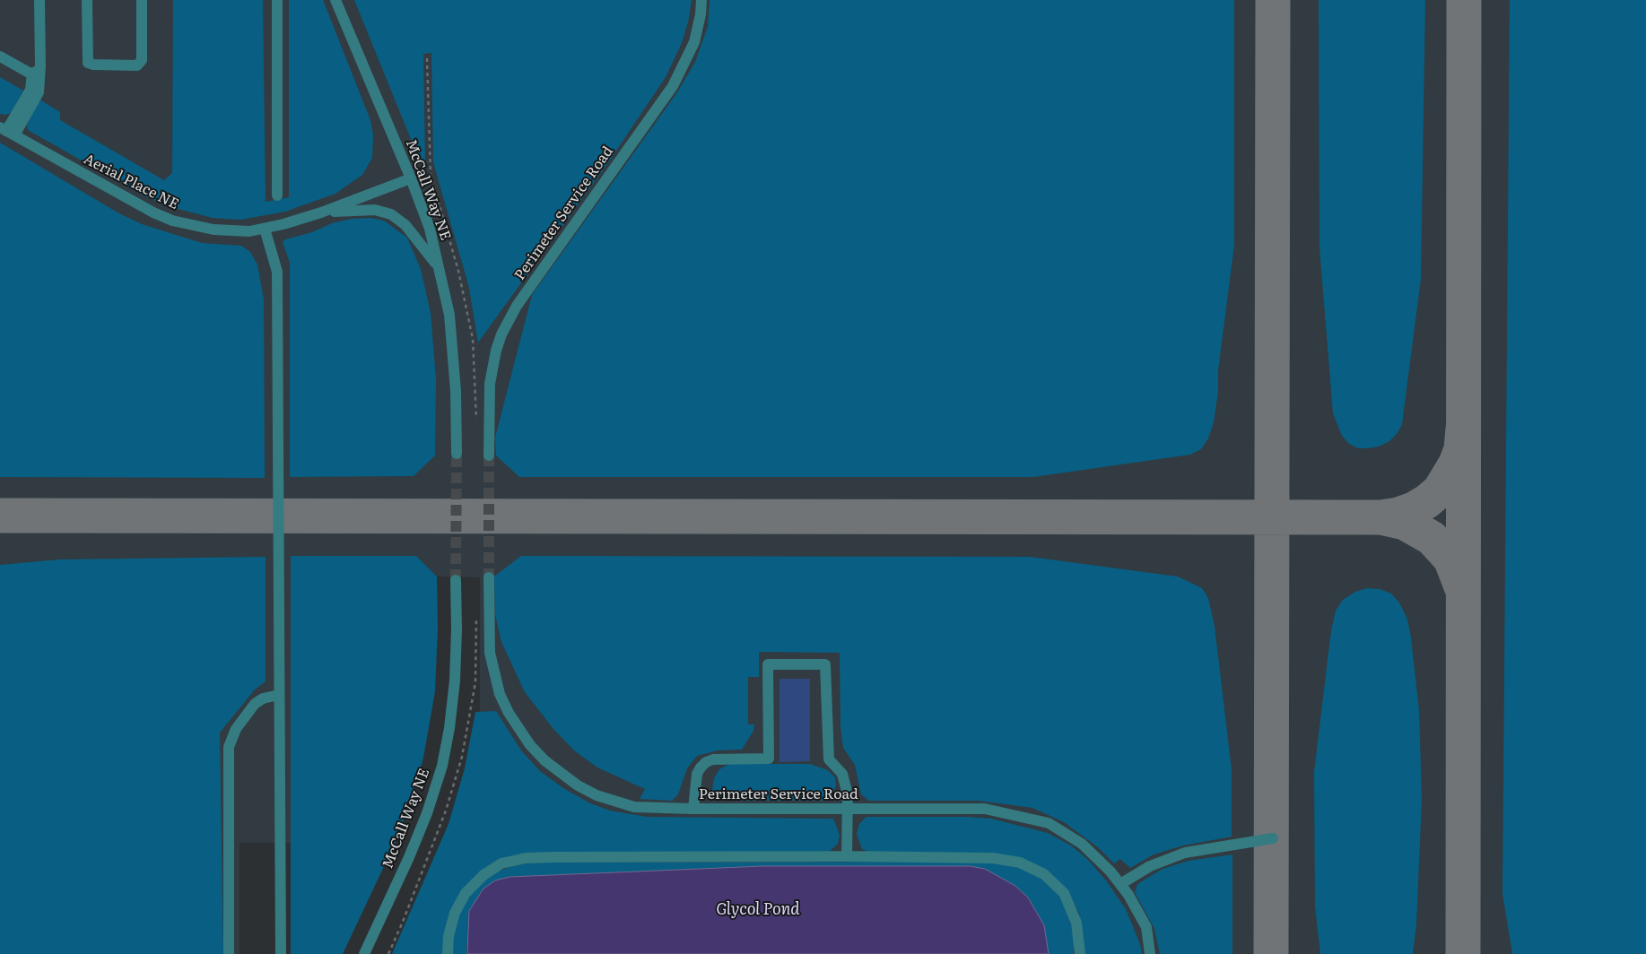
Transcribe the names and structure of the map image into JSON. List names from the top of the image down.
{
  "streets": {
    "street": ["Aerial Place NE", "McCall Way NE", "Perimeter Service Road"]
  },
  "crossings": [
    ["Aerial Place NE", "McCall Way NE"]
  ],
  "water": ["Glycol Pond"]
}
